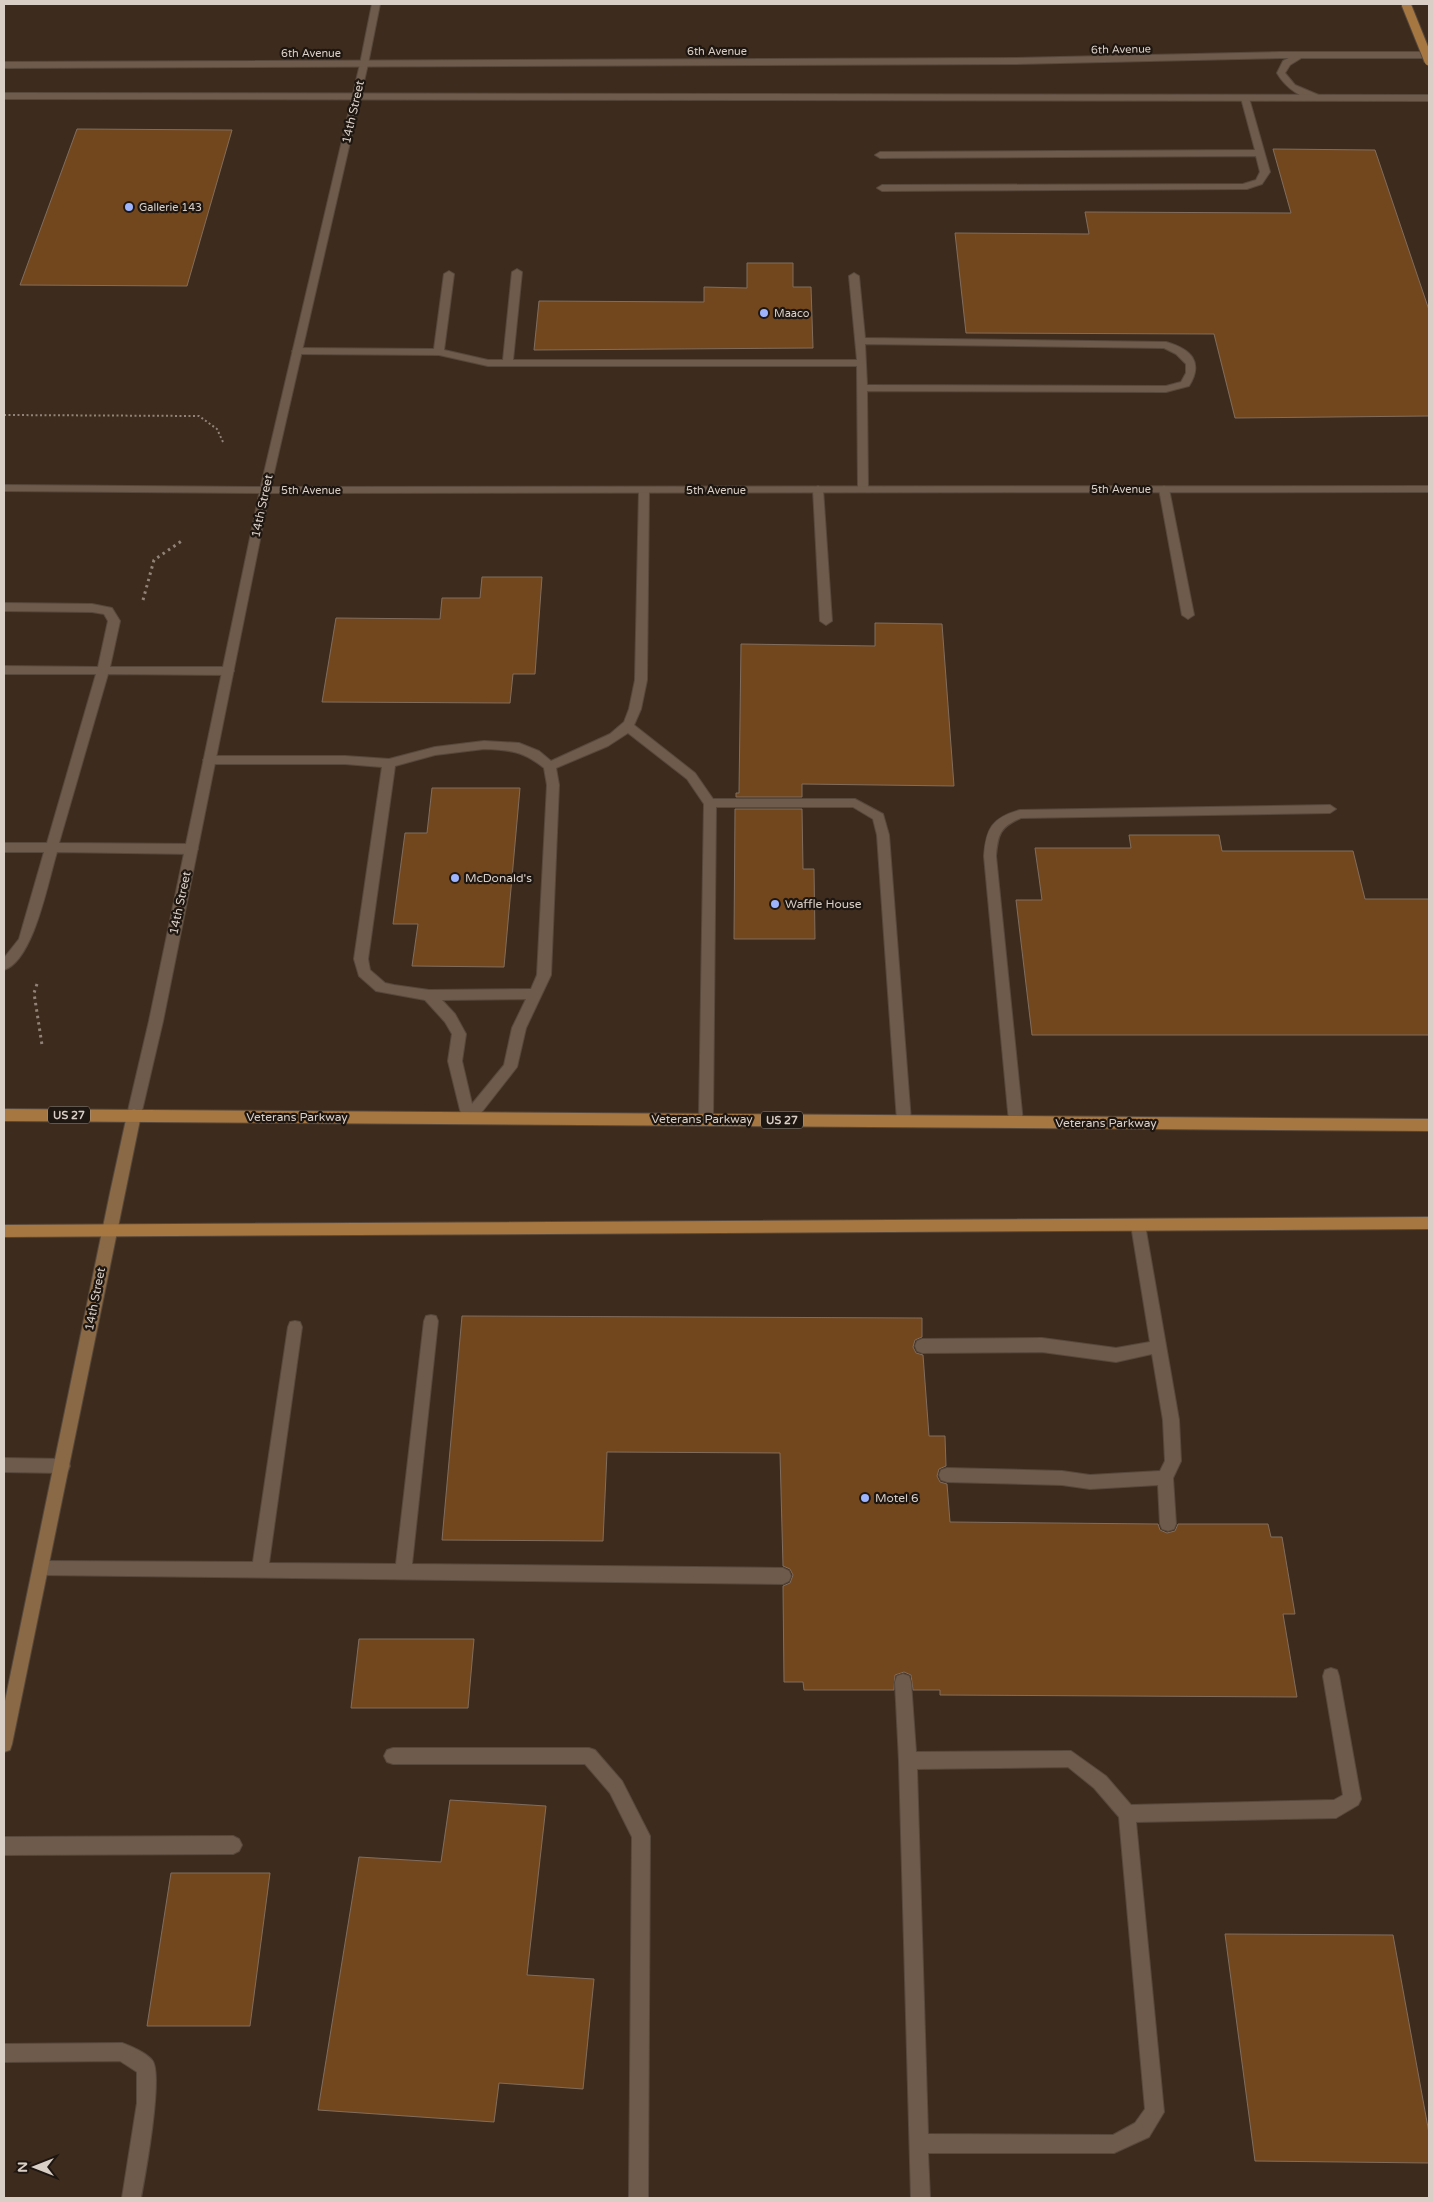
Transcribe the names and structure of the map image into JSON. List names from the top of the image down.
{
  "streets": {
    "main road": ["14th Street", "US 27", "Veterans Parkway"],
    "street": ["6th Avenue", "5th Avenue"]
  },
  "crossings": [
    ["6th Avenue", "14th Street"],
    ["14th Street", "5th Avenue"],
    ["14th Street", "Veterans Parkway"]
  ],
  "places": [
    "Gallerie 143",
    "Maaco",
    "McDonald's",
    "Waffle House",
    "Motel 6"
  ],
  "north": "left"
}
